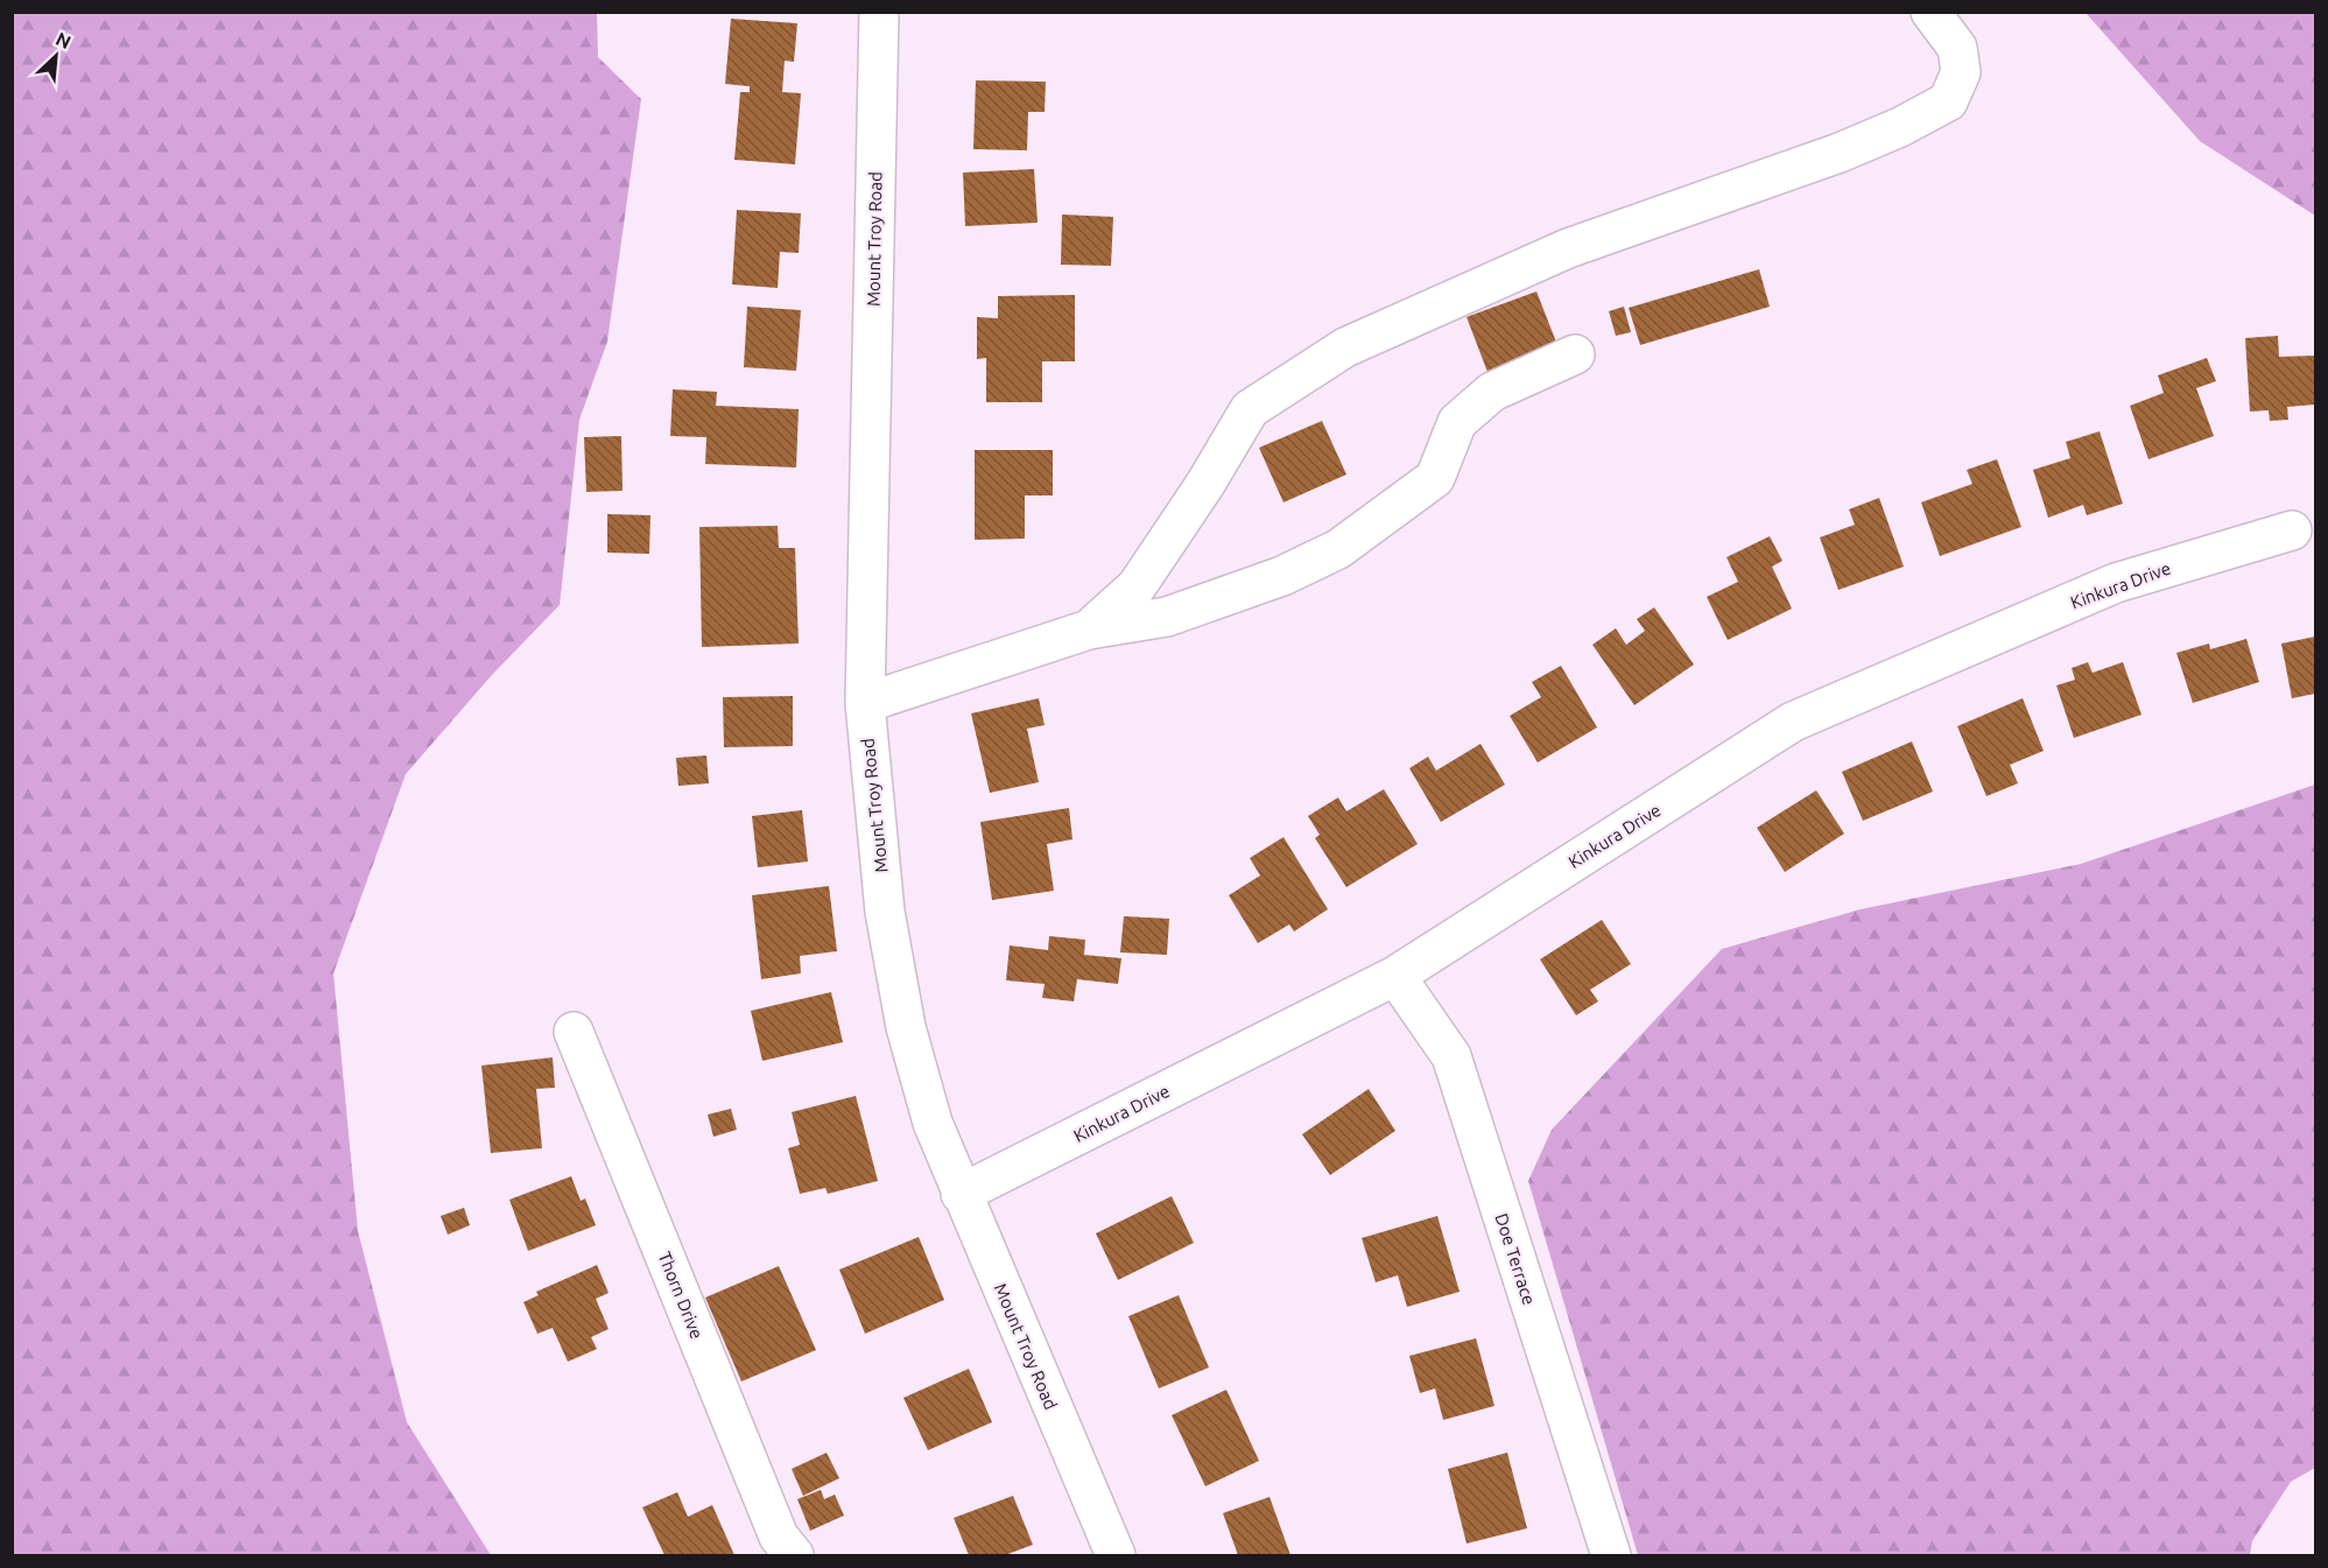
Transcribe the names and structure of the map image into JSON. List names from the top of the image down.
{
  "streets": {
    "street": [
      "Mount Troy Road",
      "Kinkura Drive",
      "Doe Terrace",
      "Thorn Drive"
    ]
  },
  "crossings": [
    ["Mount Troy Road", "Kinkura Drive"],
    ["Kinkura Drive", "Doe Terrace"]
  ],
  "north": "top right"
}
